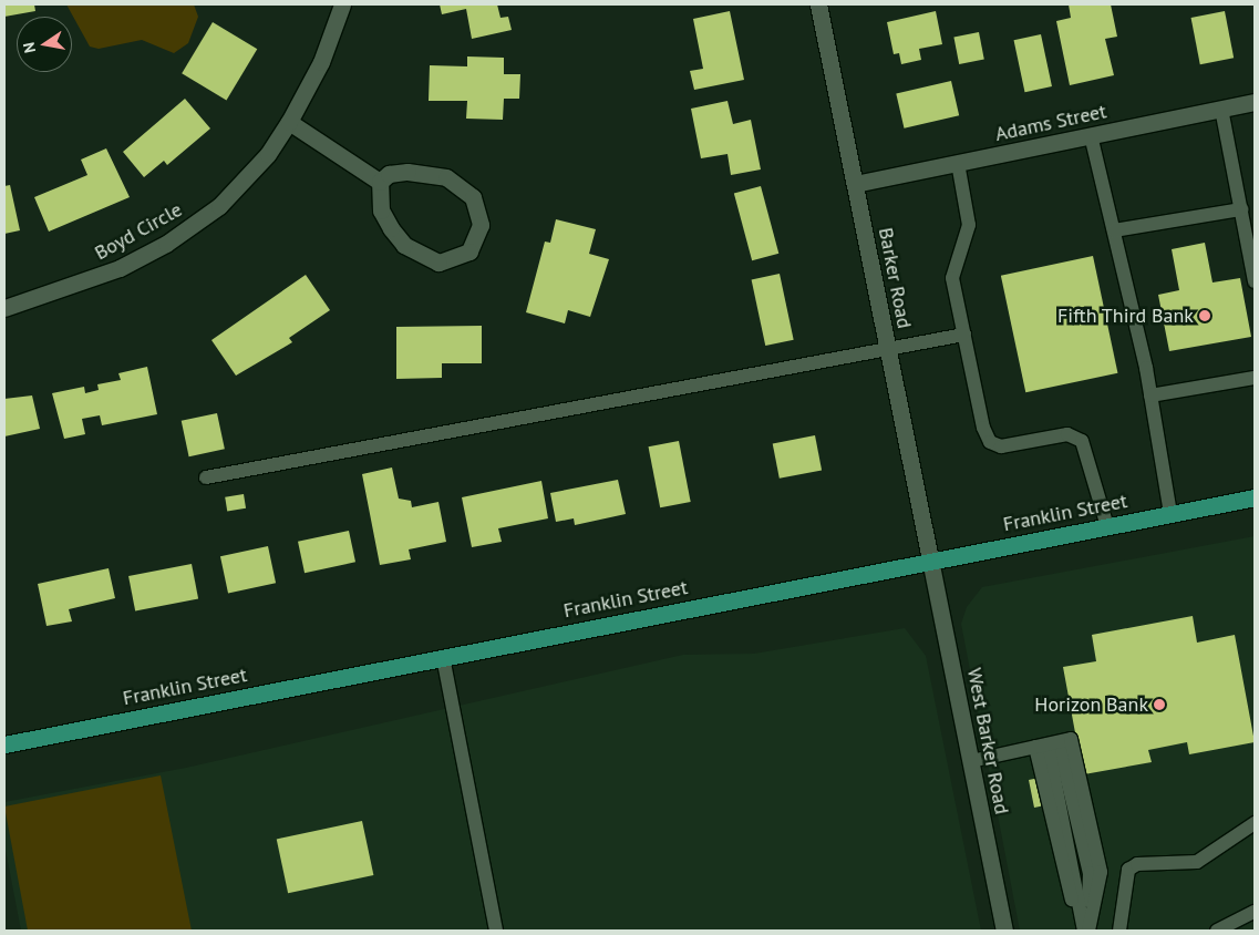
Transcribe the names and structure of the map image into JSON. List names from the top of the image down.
{
  "streets": {
    "main road": ["Franklin Street"],
    "street": [
      "Adams Street",
      "Boyd Circle",
      "Barker Road",
      "West Barker Road"
    ]
  },
  "crossings": [
    ["Adams Street", "Barker Road"],
    ["Barker Road", "Franklin Street"],
    ["Barker Road", "West Barker Road"],
    ["Franklin Street", "West Barker Road"]
  ],
  "places": ["Fifth Third Bank", "Horizon Bank"],
  "north": "left"
}
